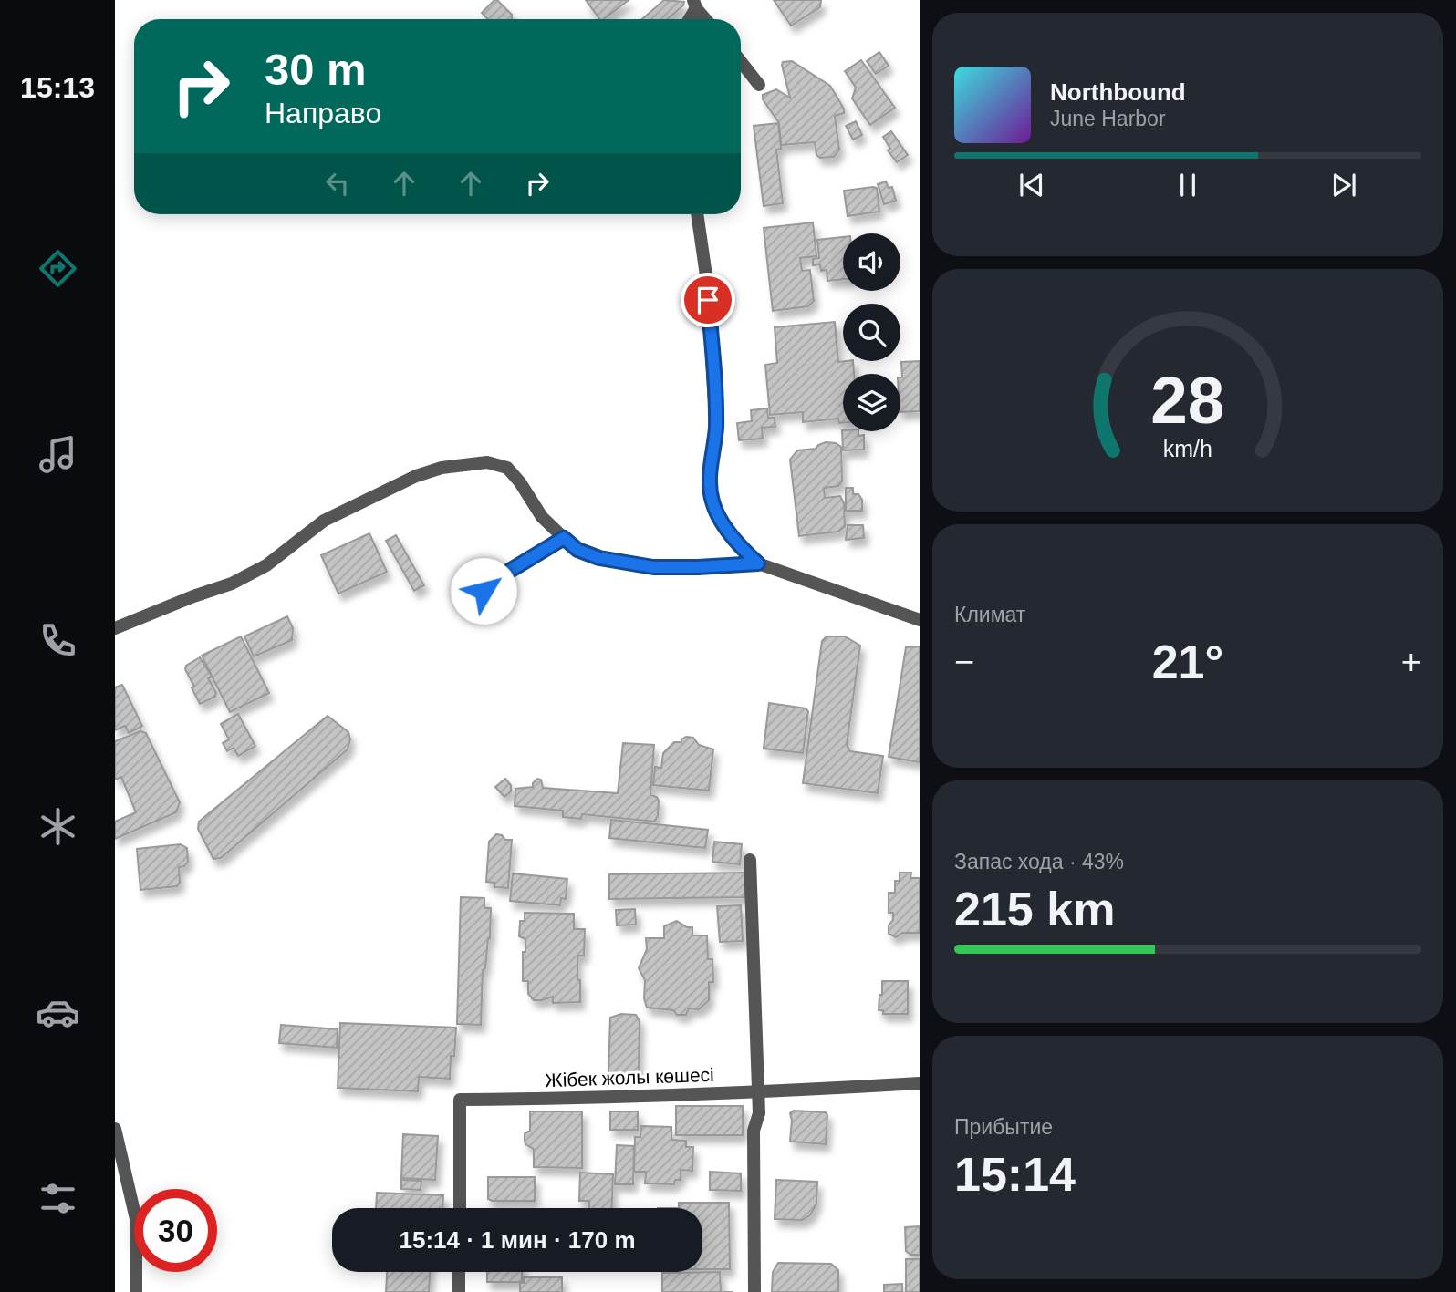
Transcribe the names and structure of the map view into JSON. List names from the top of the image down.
{
  "streets": {
    "street": ["Жібек жолы көшесі"]
  },
  "page": {
    "tabs": "15:13",
    "turn": ["30 m", "Направо"],
    "song": ["Northbound", "June Harbor"],
    "tile": [
      "Климат",
      ["Запас хода · 43%", "215 km"],
      ["Прибытие", "15:14"]
    ],
    "heat": ["−", "21°", "+"],
    "limit": "30",
    "trip": "15:14 · 1 мин · 170 m",
    "gauge": ["28", "km/h"]
  }
}
